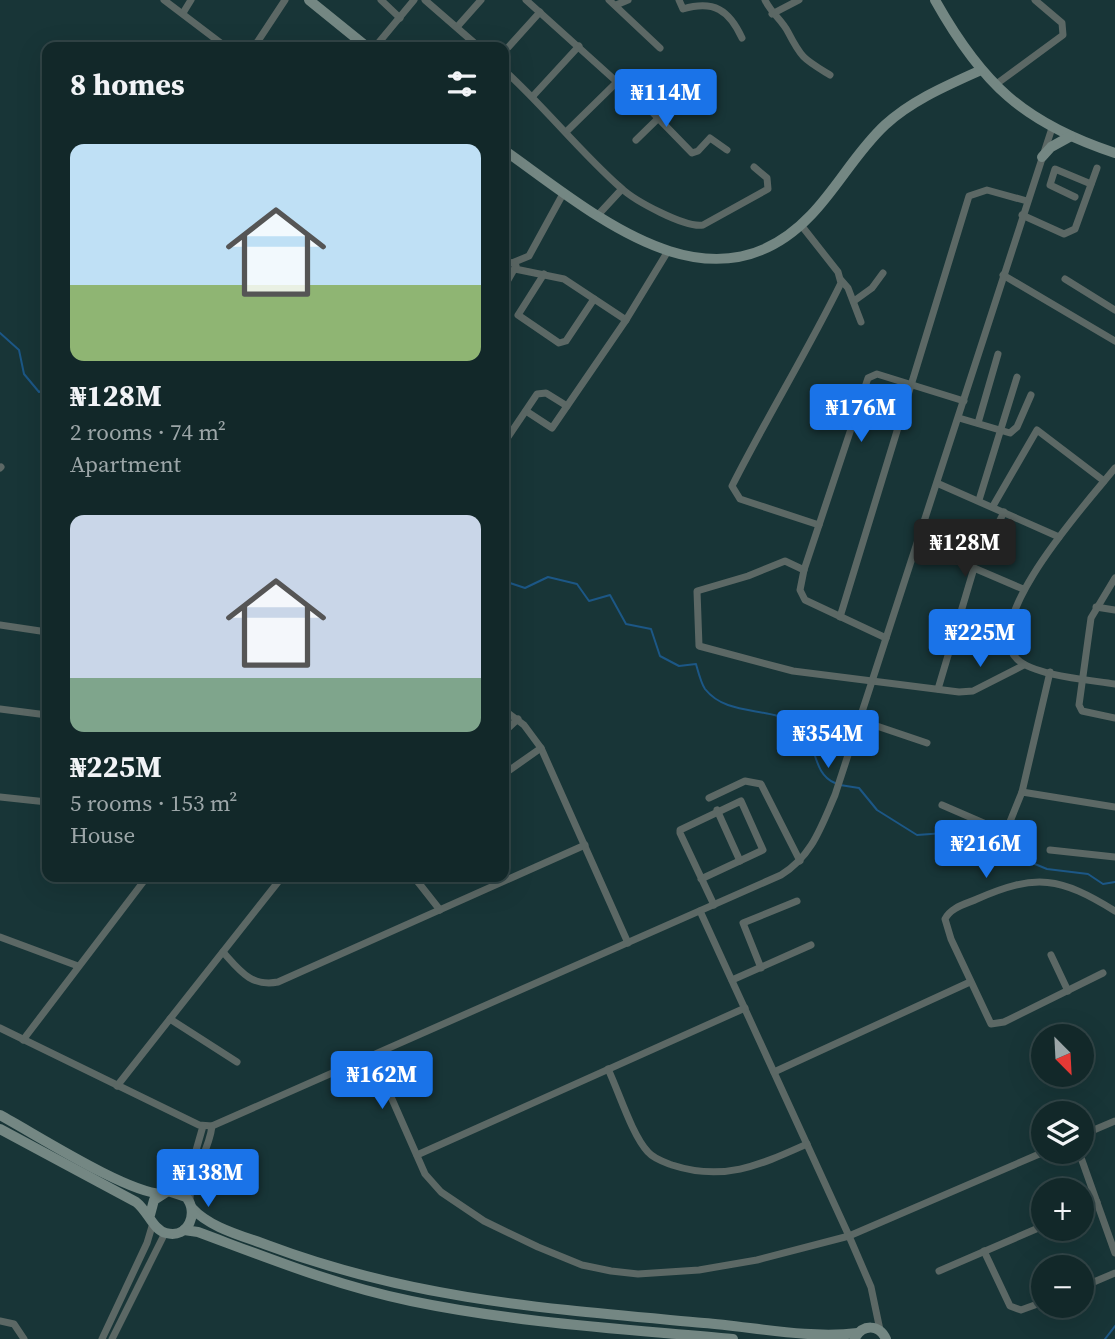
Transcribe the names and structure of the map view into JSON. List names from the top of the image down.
{
  "north": "bottom right",
  "page": {
    "heading": "8 homes",
    "price": [
      "₦114M",
      "₦176M",
      "₦128M",
      "₦225M",
      "₦354M",
      "₦216M",
      "₦162M",
      "₦138M"
    ],
    "list": [
      {
        "name": "₦128M",
        "note": "2 rooms · 74 m² · Apartment"
      },
      {
        "name": "₦225M",
        "note": "5 rooms · 153 m² · House"
      }
    ],
    "map_buttons": ["+", "−"]
  }
}
